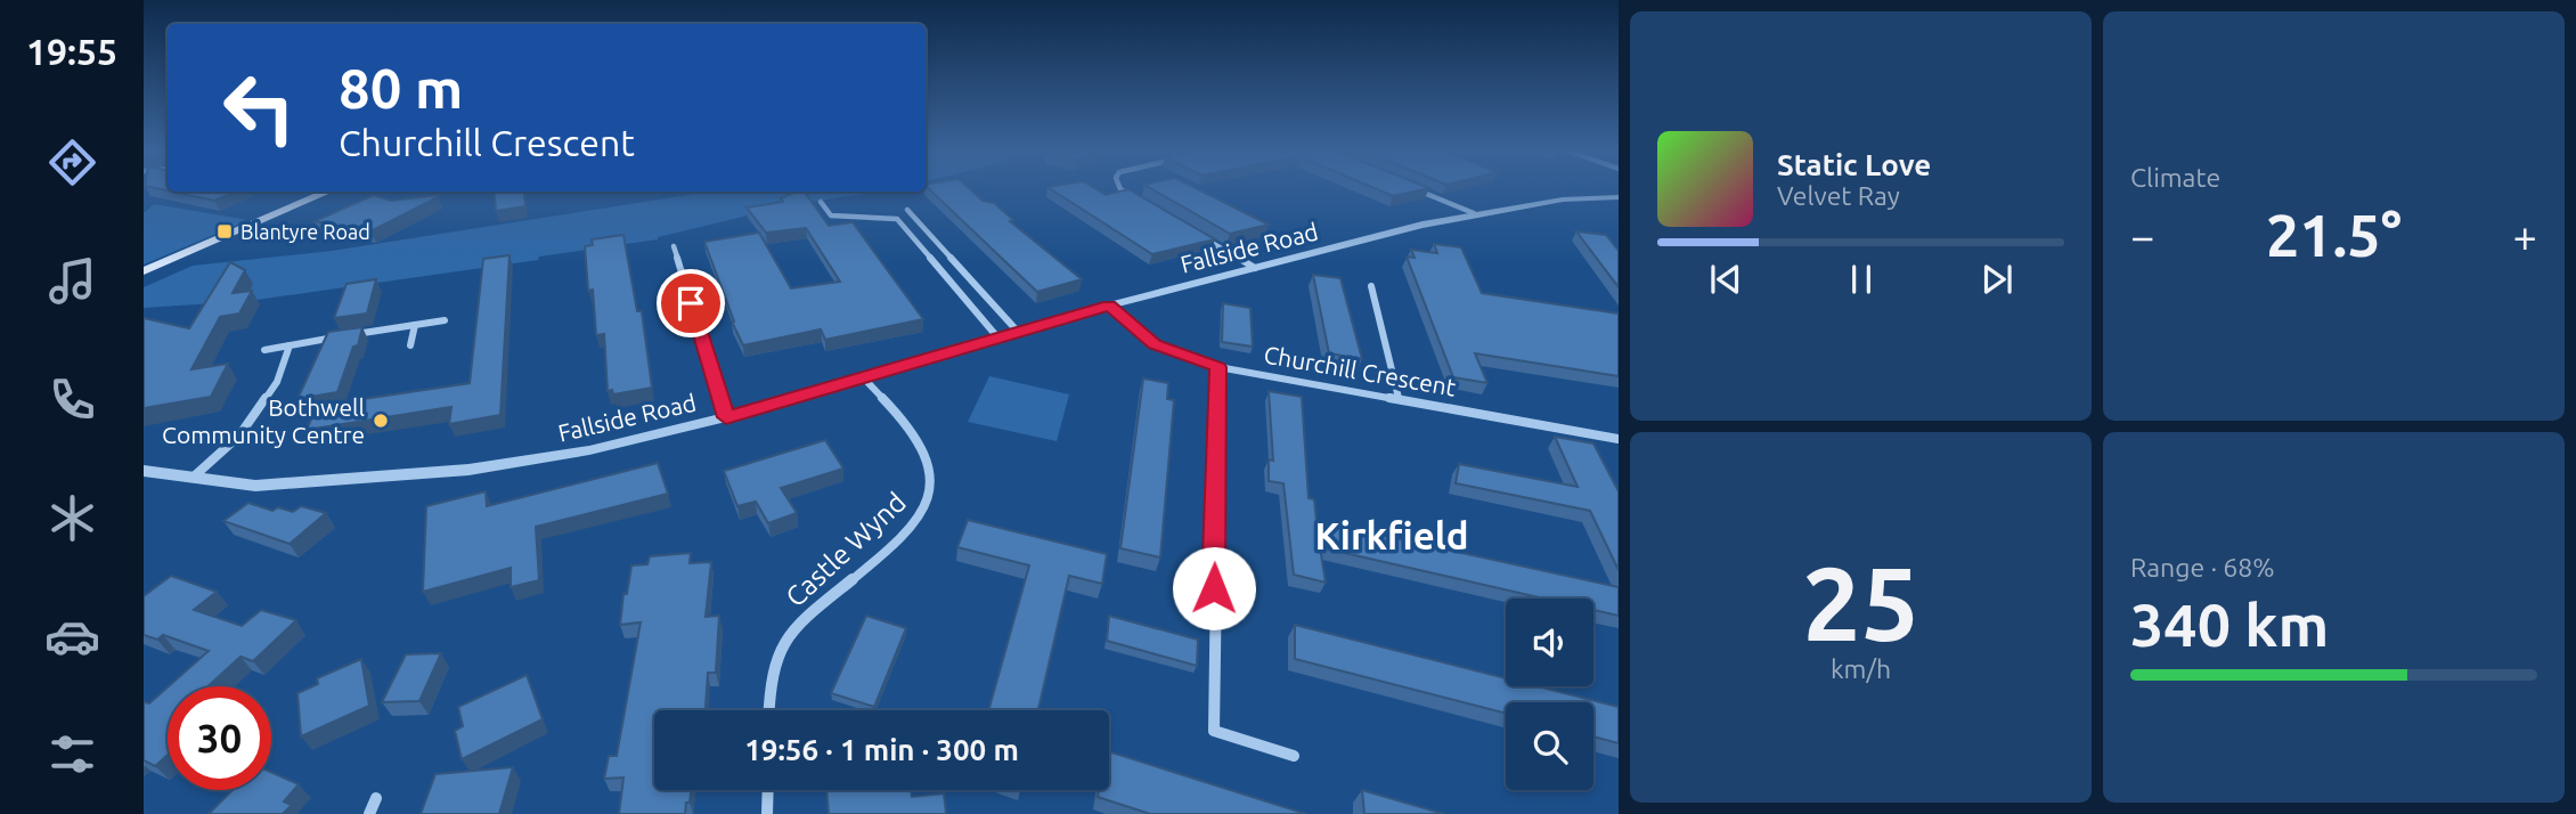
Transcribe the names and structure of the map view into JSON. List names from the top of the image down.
{
  "streets": {
    "street": ["Fallside Road", "Churchill Crescent", "Castle Wynd"]
  },
  "crossings": [
    ["Fallside Road", "Churchill Crescent"],
    ["Fallside Road", "Castle Wynd"]
  ],
  "districts": ["Kirkfield"],
  "places": {
    "transit": ["Blantyre Road"],
    "other": ["Bothwell Community Centre"]
  },
  "page": {
    "tabs": "19:55",
    "tile": [
      "Climate",
      ["25", "km/h"],
      ["Range · 68%", "340 km"]
    ],
    "turn": ["80 m", "Churchill Crescent"],
    "song": ["Static Love", "Velvet Ray"],
    "heat": ["−", "21.5°", "+"],
    "limit": "30",
    "trip": "19:56 · 1 min · 300 m"
  }
}
